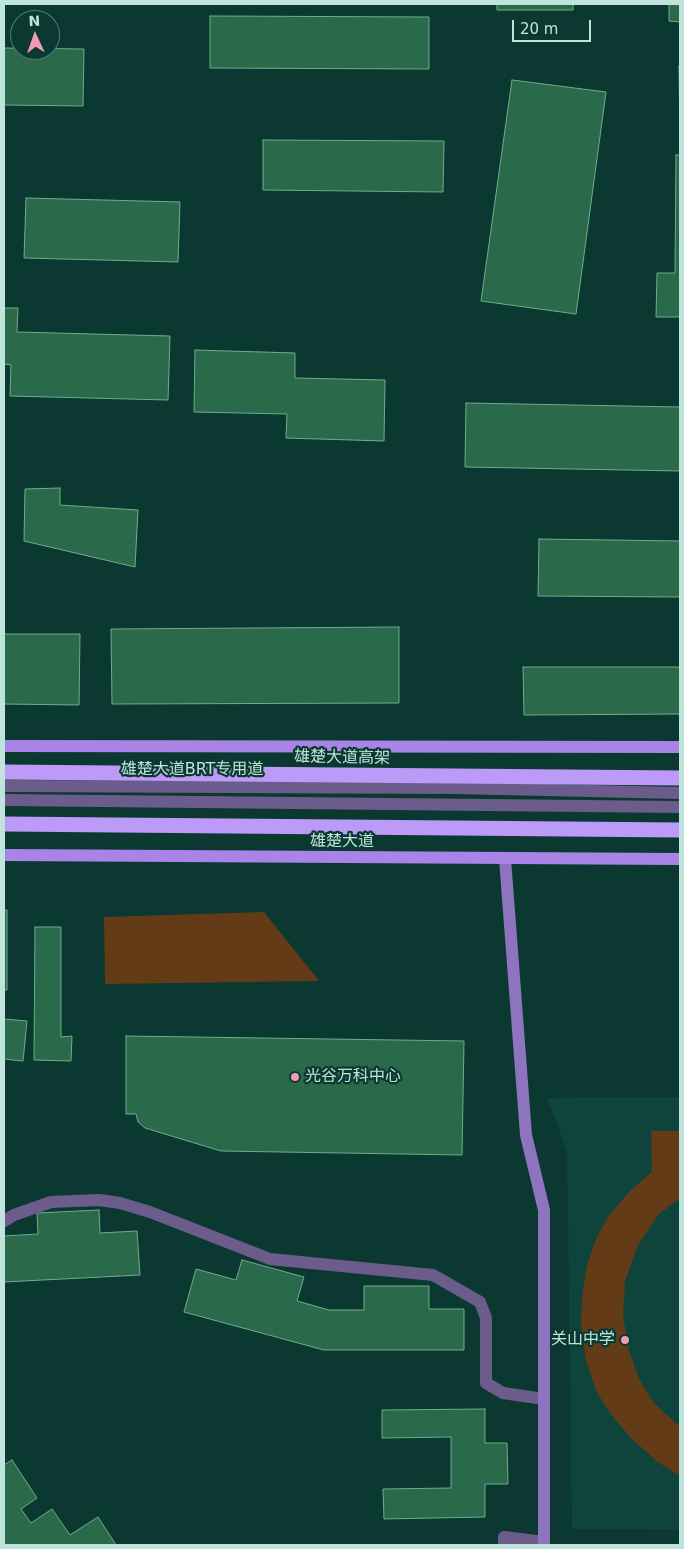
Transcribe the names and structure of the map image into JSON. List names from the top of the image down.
{
  "streets": {
    "highway": ["雄楚大道高架"],
    "main road": ["雄楚大道"],
    "street": ["雄楚大道BRT专用道"]
  },
  "places": ["光谷万科中心", "关山中学"],
  "scale_bar": "20 m",
  "north": "top"
}
